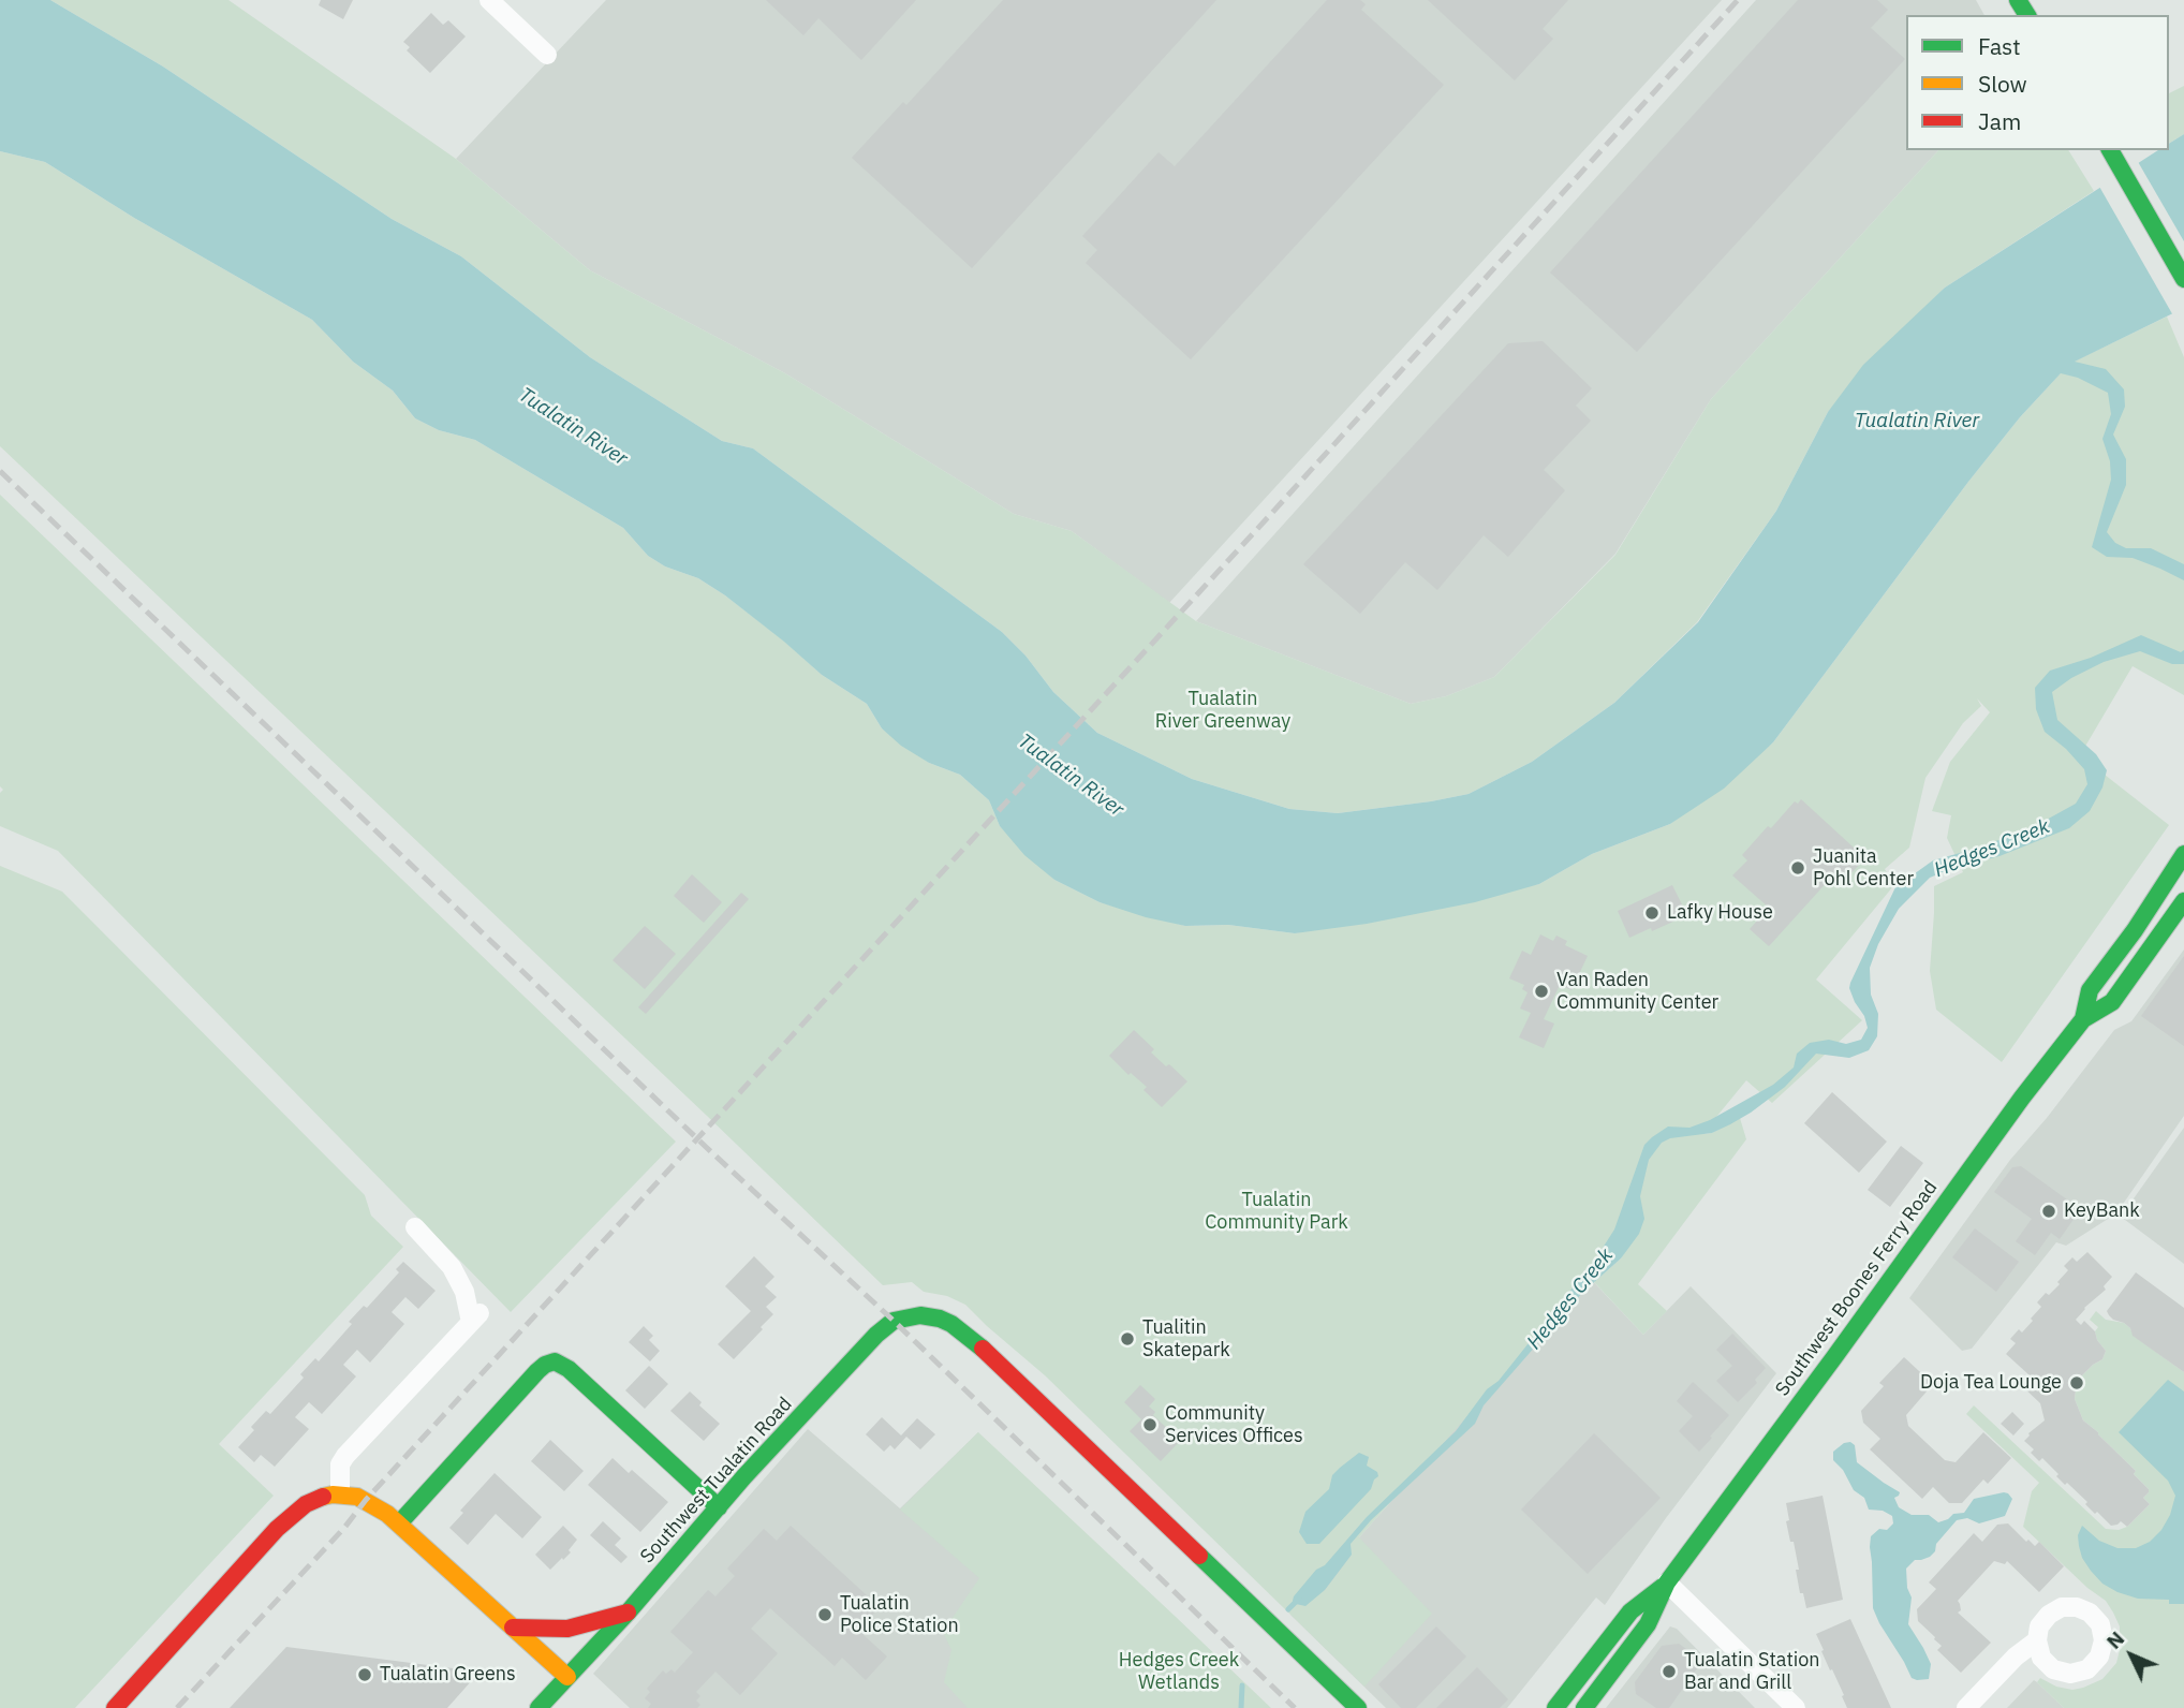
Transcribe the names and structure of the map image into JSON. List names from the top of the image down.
{
  "streets": {
    "main road": ["Southwest Boones Ferry Road", "Southwest Tualatin Road"]
  },
  "water": ["Tualatin River", "Hedges Creek"],
  "parks": ["Tualatin River Greenway", "Tualatin Community Park", "Hedges Creek Wetlands"],
  "places": [
    "Juanita Pohl Center",
    "Lafky House",
    "Van Raden Community Center",
    "KeyBank",
    "Tualitin Skatepark",
    "Doja Tea Lounge",
    "Community Services Offices",
    "Tualatin Police Station",
    "Tualatin Station Bar and Grill",
    "Tualatin Greens"
  ],
  "legend": ["Fast", "Slow", "Jam"],
  "north": "top left"
}
